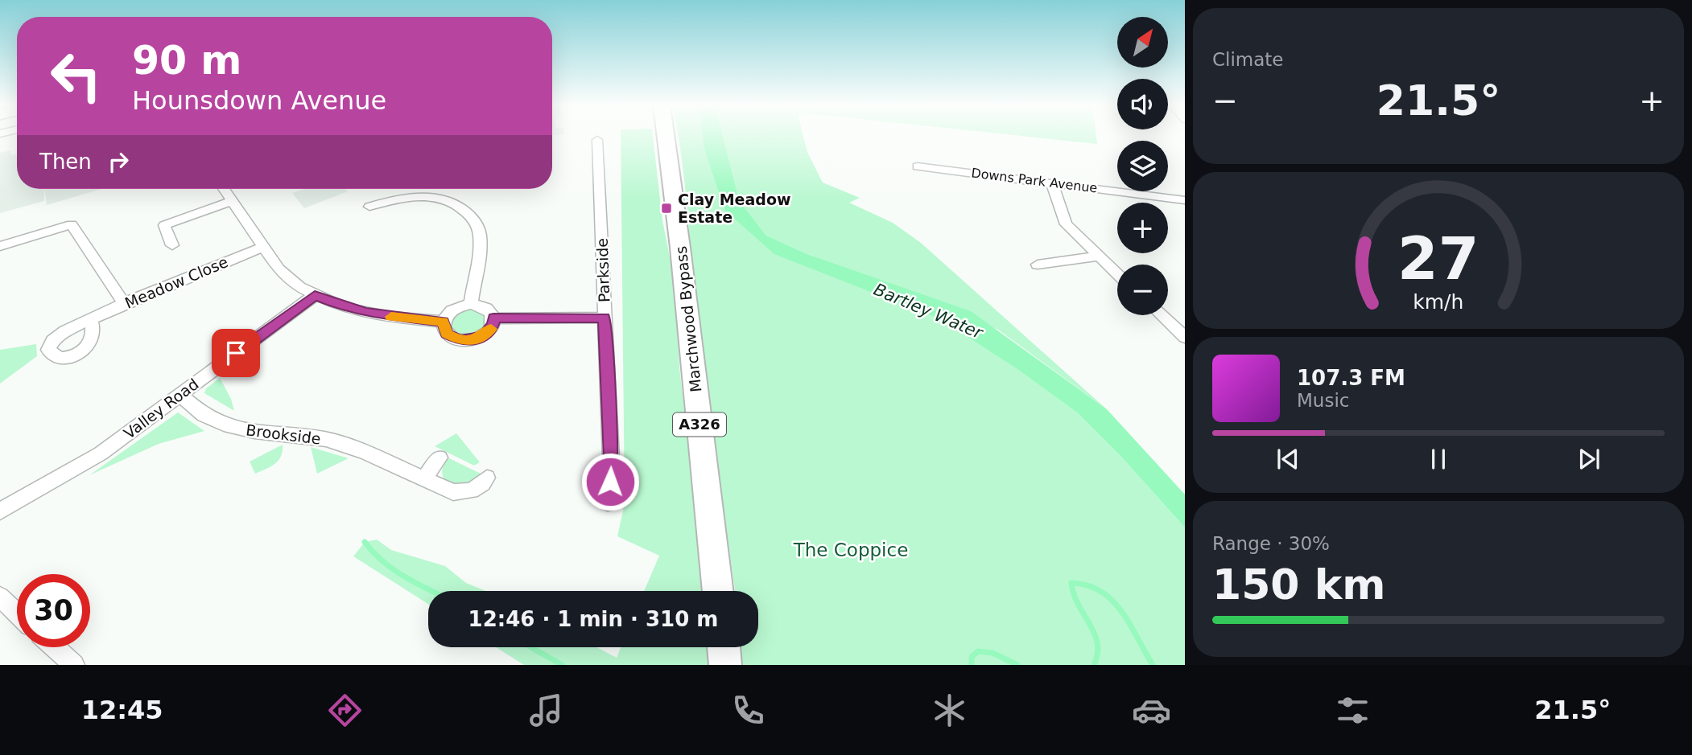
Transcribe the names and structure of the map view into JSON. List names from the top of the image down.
{
  "streets": {
    "main road": ["Marchwood Bypass", "A326"],
    "street": [
      "Downs Park Avenue",
      "Parkside",
      "Meadow Close",
      "Valley Road",
      "Brookside"
    ]
  },
  "crossings": [
    ["Valley Road", "Brookside"]
  ],
  "water": ["Bartley Water"],
  "parks": ["The Coppice"],
  "places": {
    "transit": ["Clay Meadow Estate"]
  },
  "north": "top right",
  "page": {
    "tile": [
      "Climate",
      ["Range · 30%", "150 km"]
    ],
    "map_buttons": ["+", "−"],
    "turn": ["90 m", "Hounsdown Avenue"],
    "heat": ["−", "21.5°", "+"],
    "then": "Then",
    "song": ["107.3 FM", "Music"],
    "limit": "30",
    "trip": "12:46 · 1 min · 310 m",
    "tabs": ["12:45", "21.5°"],
    "gauge": ["27", "km/h"]
  }
}
